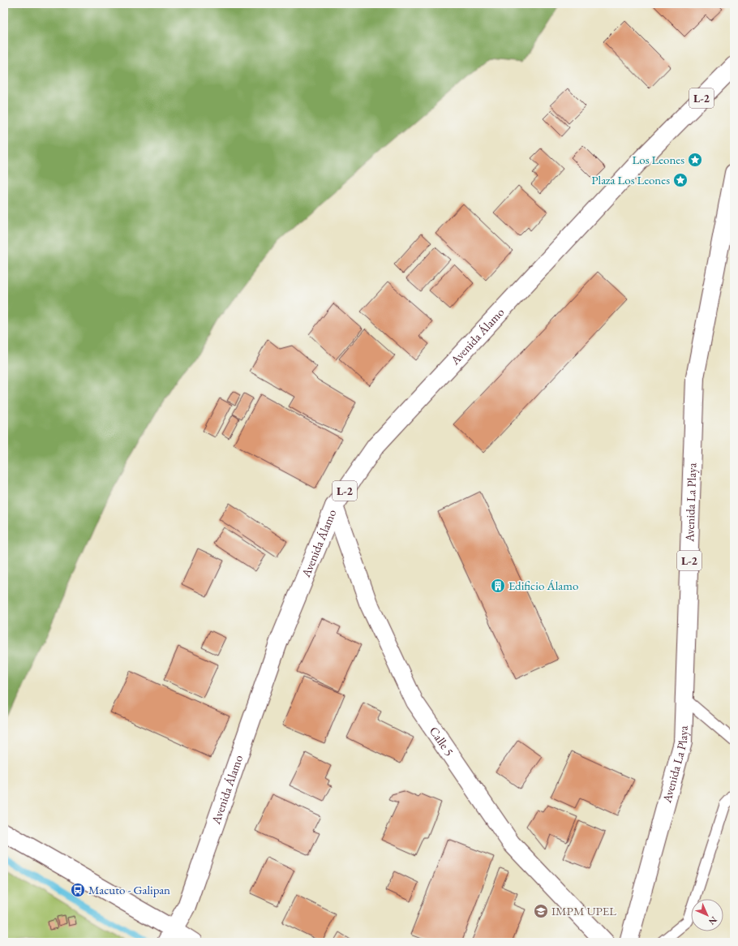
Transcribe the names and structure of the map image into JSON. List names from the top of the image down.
{
  "streets": {
    "main road": [
      "L-2",
      "Avenida Álamo",
      "Avenida La Playa",
      "Calle 5"
    ]
  },
  "crossings": [
    ["Avenida Álamo", "Calle 5"]
  ],
  "places": {
    "place": ["Los Leones", "Plaza Los Leones"],
    "building": ["Edificio Álamo"],
    "bus stop": ["Macuto - Galipan"],
    "school or university": ["IMPM UPEL"]
  },
  "north": "bottom right"
}
